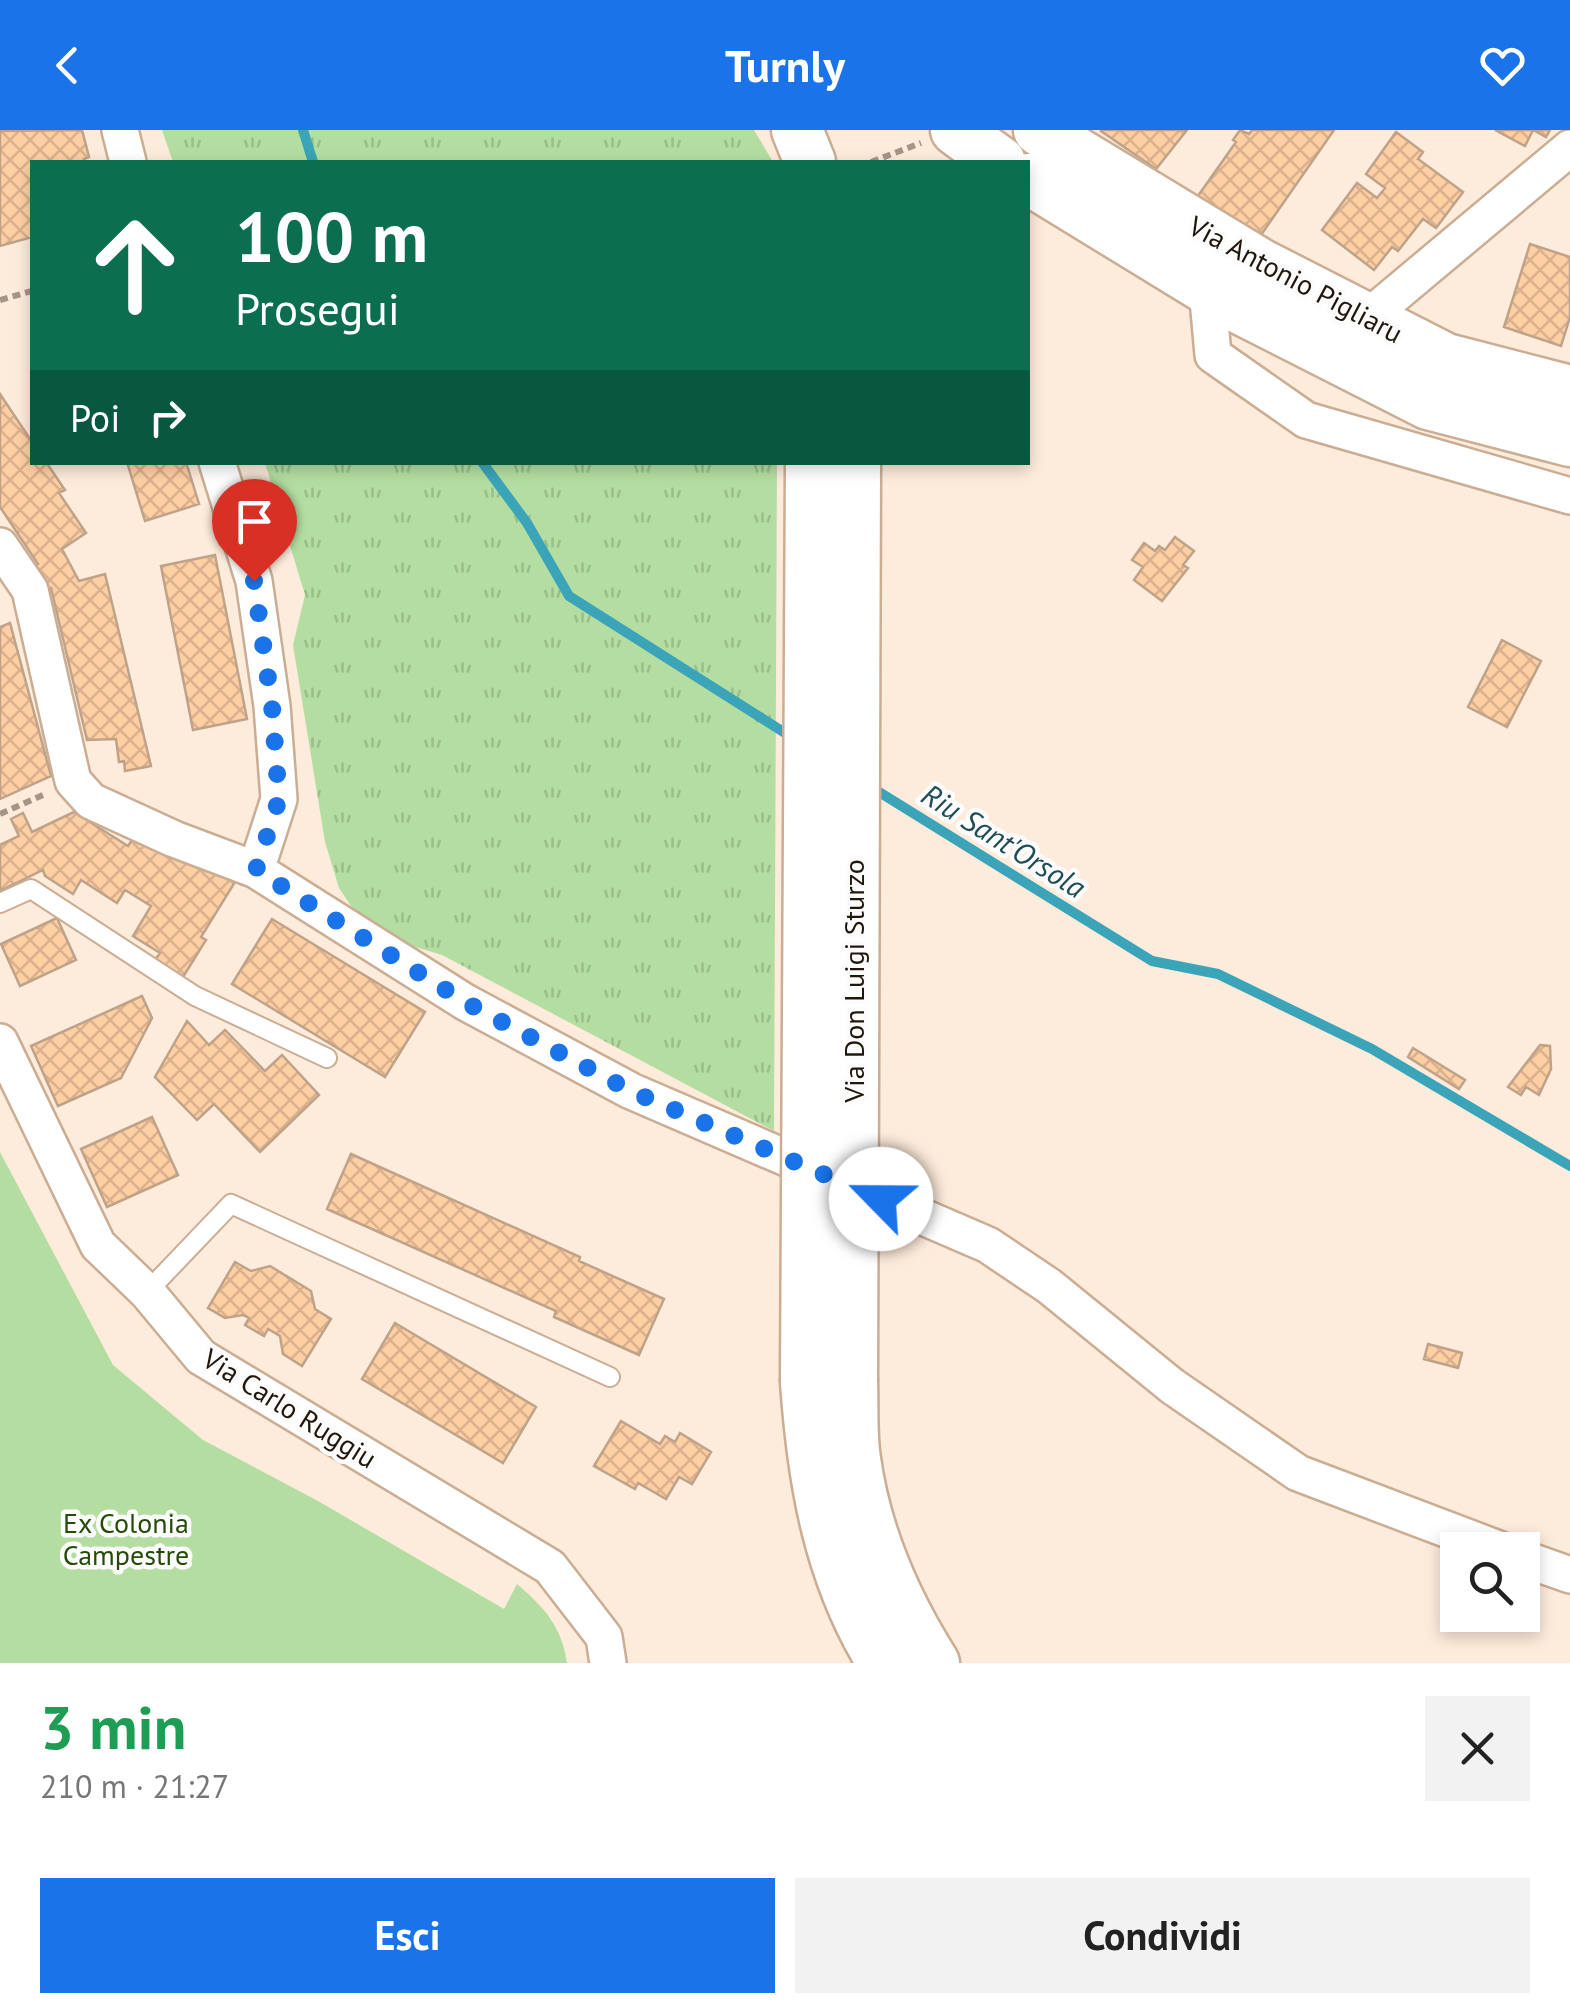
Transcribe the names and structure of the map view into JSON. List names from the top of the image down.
{
  "streets": {
    "main road": ["Via Antonio Pigliaru", "Via Don Luigi Sturzo"],
    "street": ["Via Carlo Ruggiu"]
  },
  "water": ["Riu Sant'Orsola"],
  "parks": ["Ex Colonia Campestre"],
  "page": {
    "header": "Turnly",
    "turn": ["100 m", "Prosegui"],
    "then": "Poi",
    "heading": ["3 min", "210 m · 21:27"],
    "buttons": ["Esci", "Condividi"]
  }
}
